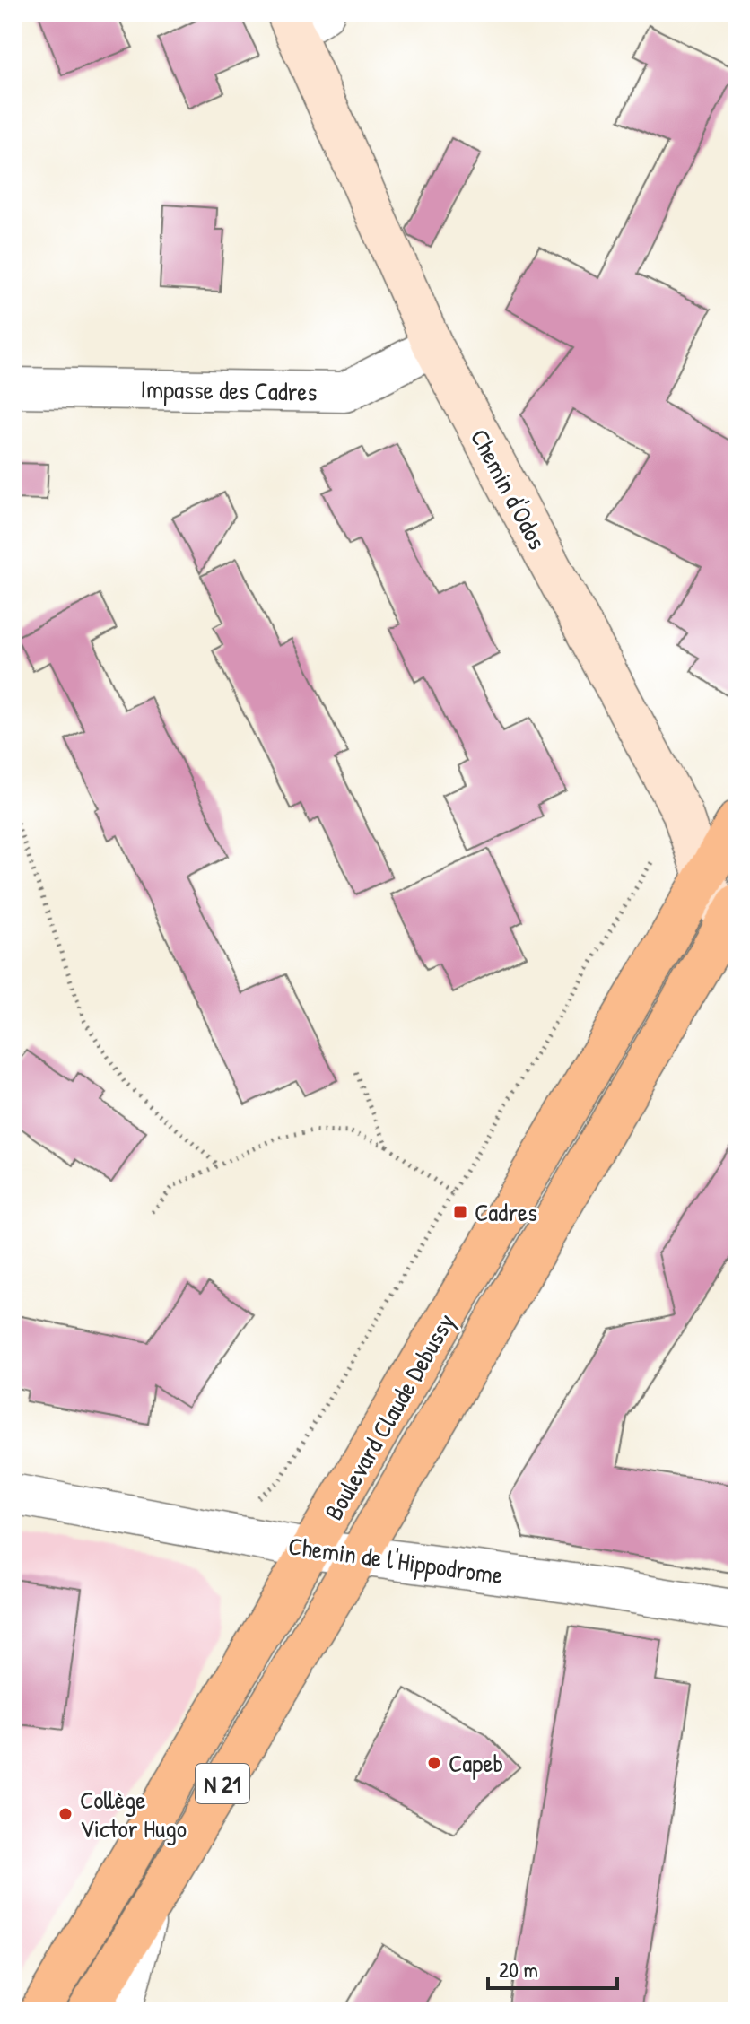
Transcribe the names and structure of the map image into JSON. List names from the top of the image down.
{
  "streets": {
    "main road": ["Boulevard Claude Debussy", "N 21"],
    "street": ["Impasse des Cadres", "Chemin d'Odos", "Chemin de l'Hippodrome"]
  },
  "crossings": [
    ["Impasse des Cadres", "Chemin d'Odos"],
    ["Chemin d'Odos", "Boulevard Claude Debussy"],
    ["Boulevard Claude Debussy", "Chemin de l'Hippodrome"]
  ],
  "places": {
    "transit": ["Cadres"],
    "other": ["Capeb", "Collège Victor Hugo"]
  },
  "scale_bar": "20 m"
}
